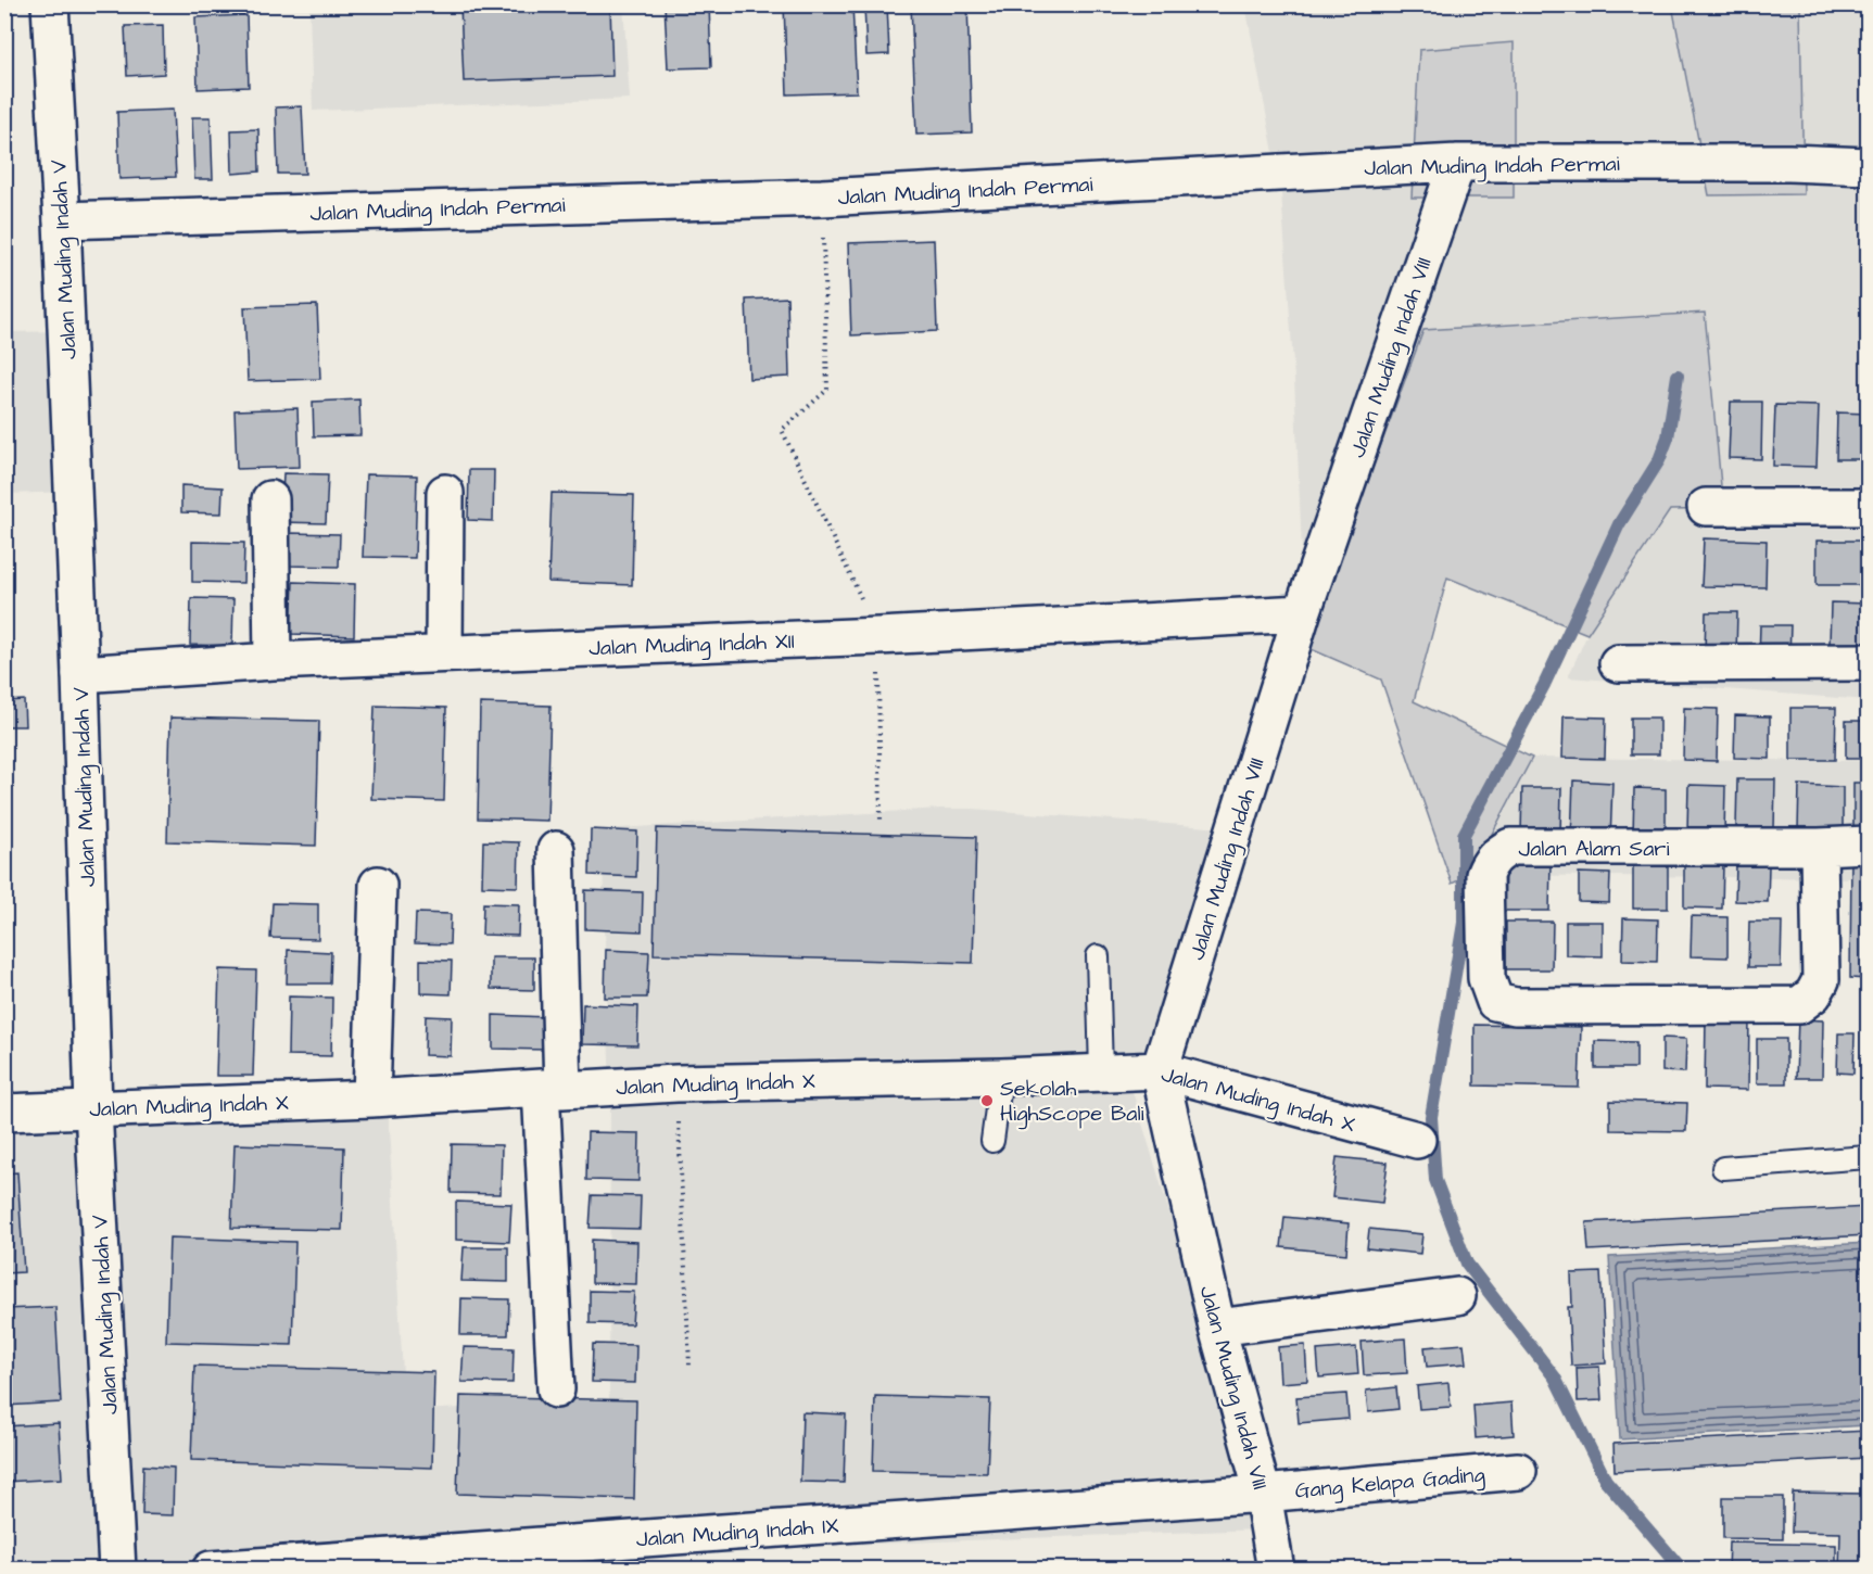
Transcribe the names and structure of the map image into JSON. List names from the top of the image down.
{
  "streets": {
    "street": [
      "Jalan Muding Indah Permai",
      "Jalan Muding Indah V",
      "Jalan Muding Indah VIII",
      "Jalan Muding Indah XII",
      "Jalan Alam Sari",
      "Jalan Muding Indah X",
      "Gang Kelapa Gading",
      "Jalan Muding Indah IX"
    ]
  },
  "crossings": [
    ["Jalan Muding Indah Permai", "Jalan Muding Indah V"],
    ["Jalan Muding Indah Permai", "Jalan Muding Indah VIII"],
    ["Jalan Muding Indah V", "Jalan Muding Indah XII"],
    ["Jalan Muding Indah V", "Jalan Muding Indah X"],
    ["Jalan Muding Indah VIII", "Jalan Muding Indah XII"],
    ["Jalan Muding Indah VIII", "Jalan Muding Indah X"],
    ["Jalan Muding Indah VIII", "Gang Kelapa Gading"],
    ["Jalan Muding Indah VIII", "Jalan Muding Indah IX"],
    ["Gang Kelapa Gading", "Jalan Muding Indah IX"]
  ],
  "places": ["Sekolah HighScope Bali"]
}
